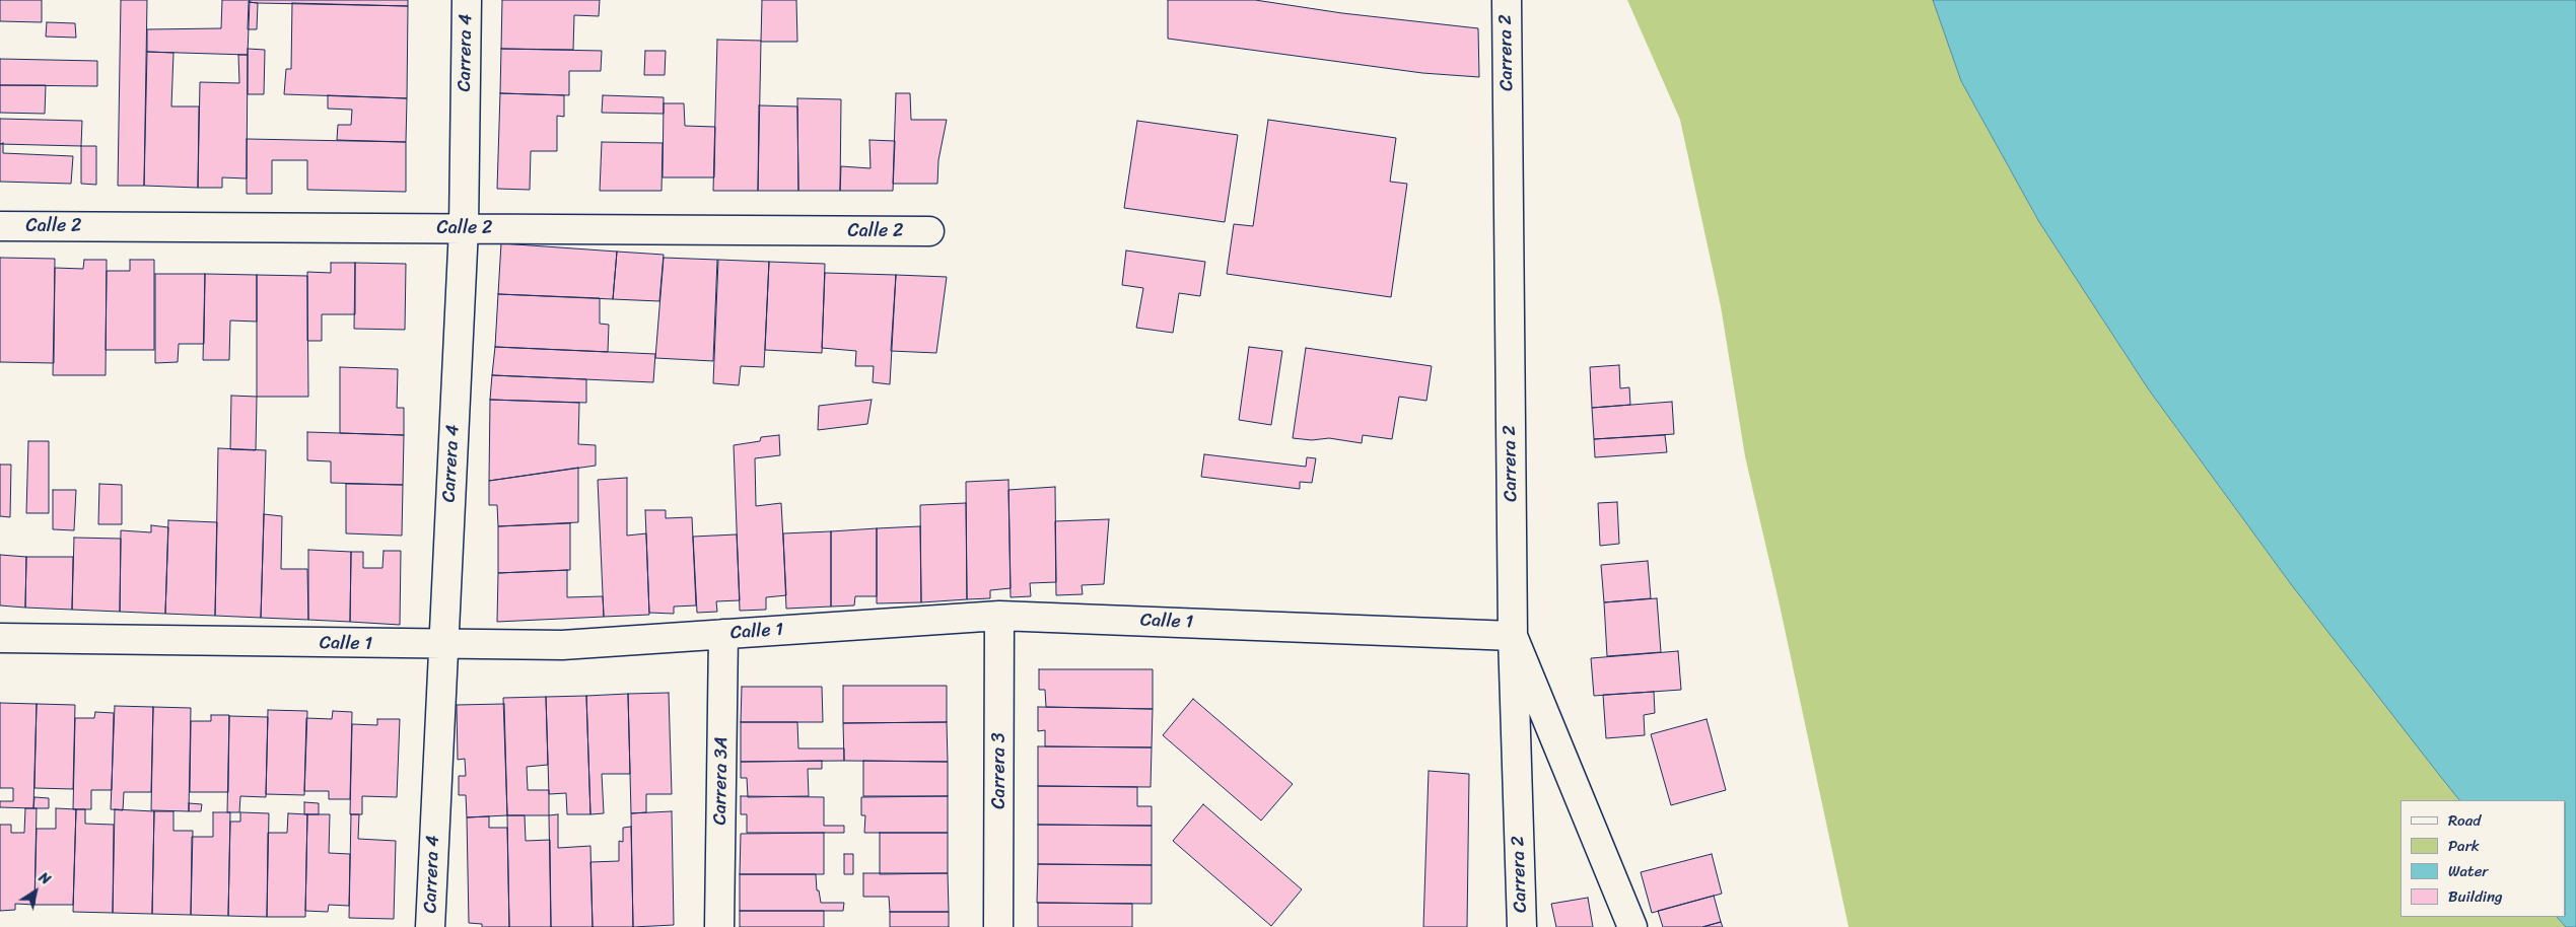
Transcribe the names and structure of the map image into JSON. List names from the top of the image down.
{
  "streets": {
    "street": [
      "Carrera 4",
      "Carrera 2",
      "Calle 2",
      "Calle 1",
      "Carrera 3",
      "Carrera 3A"
    ]
  },
  "crossings": [
    ["Carrera 4", "Calle 2"],
    ["Carrera 4", "Calle 1"],
    ["Carrera 2", "Calle 1"],
    ["Calle 1", "Carrera 3"],
    ["Calle 1", "Carrera 3A"]
  ],
  "legend": [
    "Road",
    "Park",
    "Water",
    "Building"
  ],
  "north": "top right"
}
